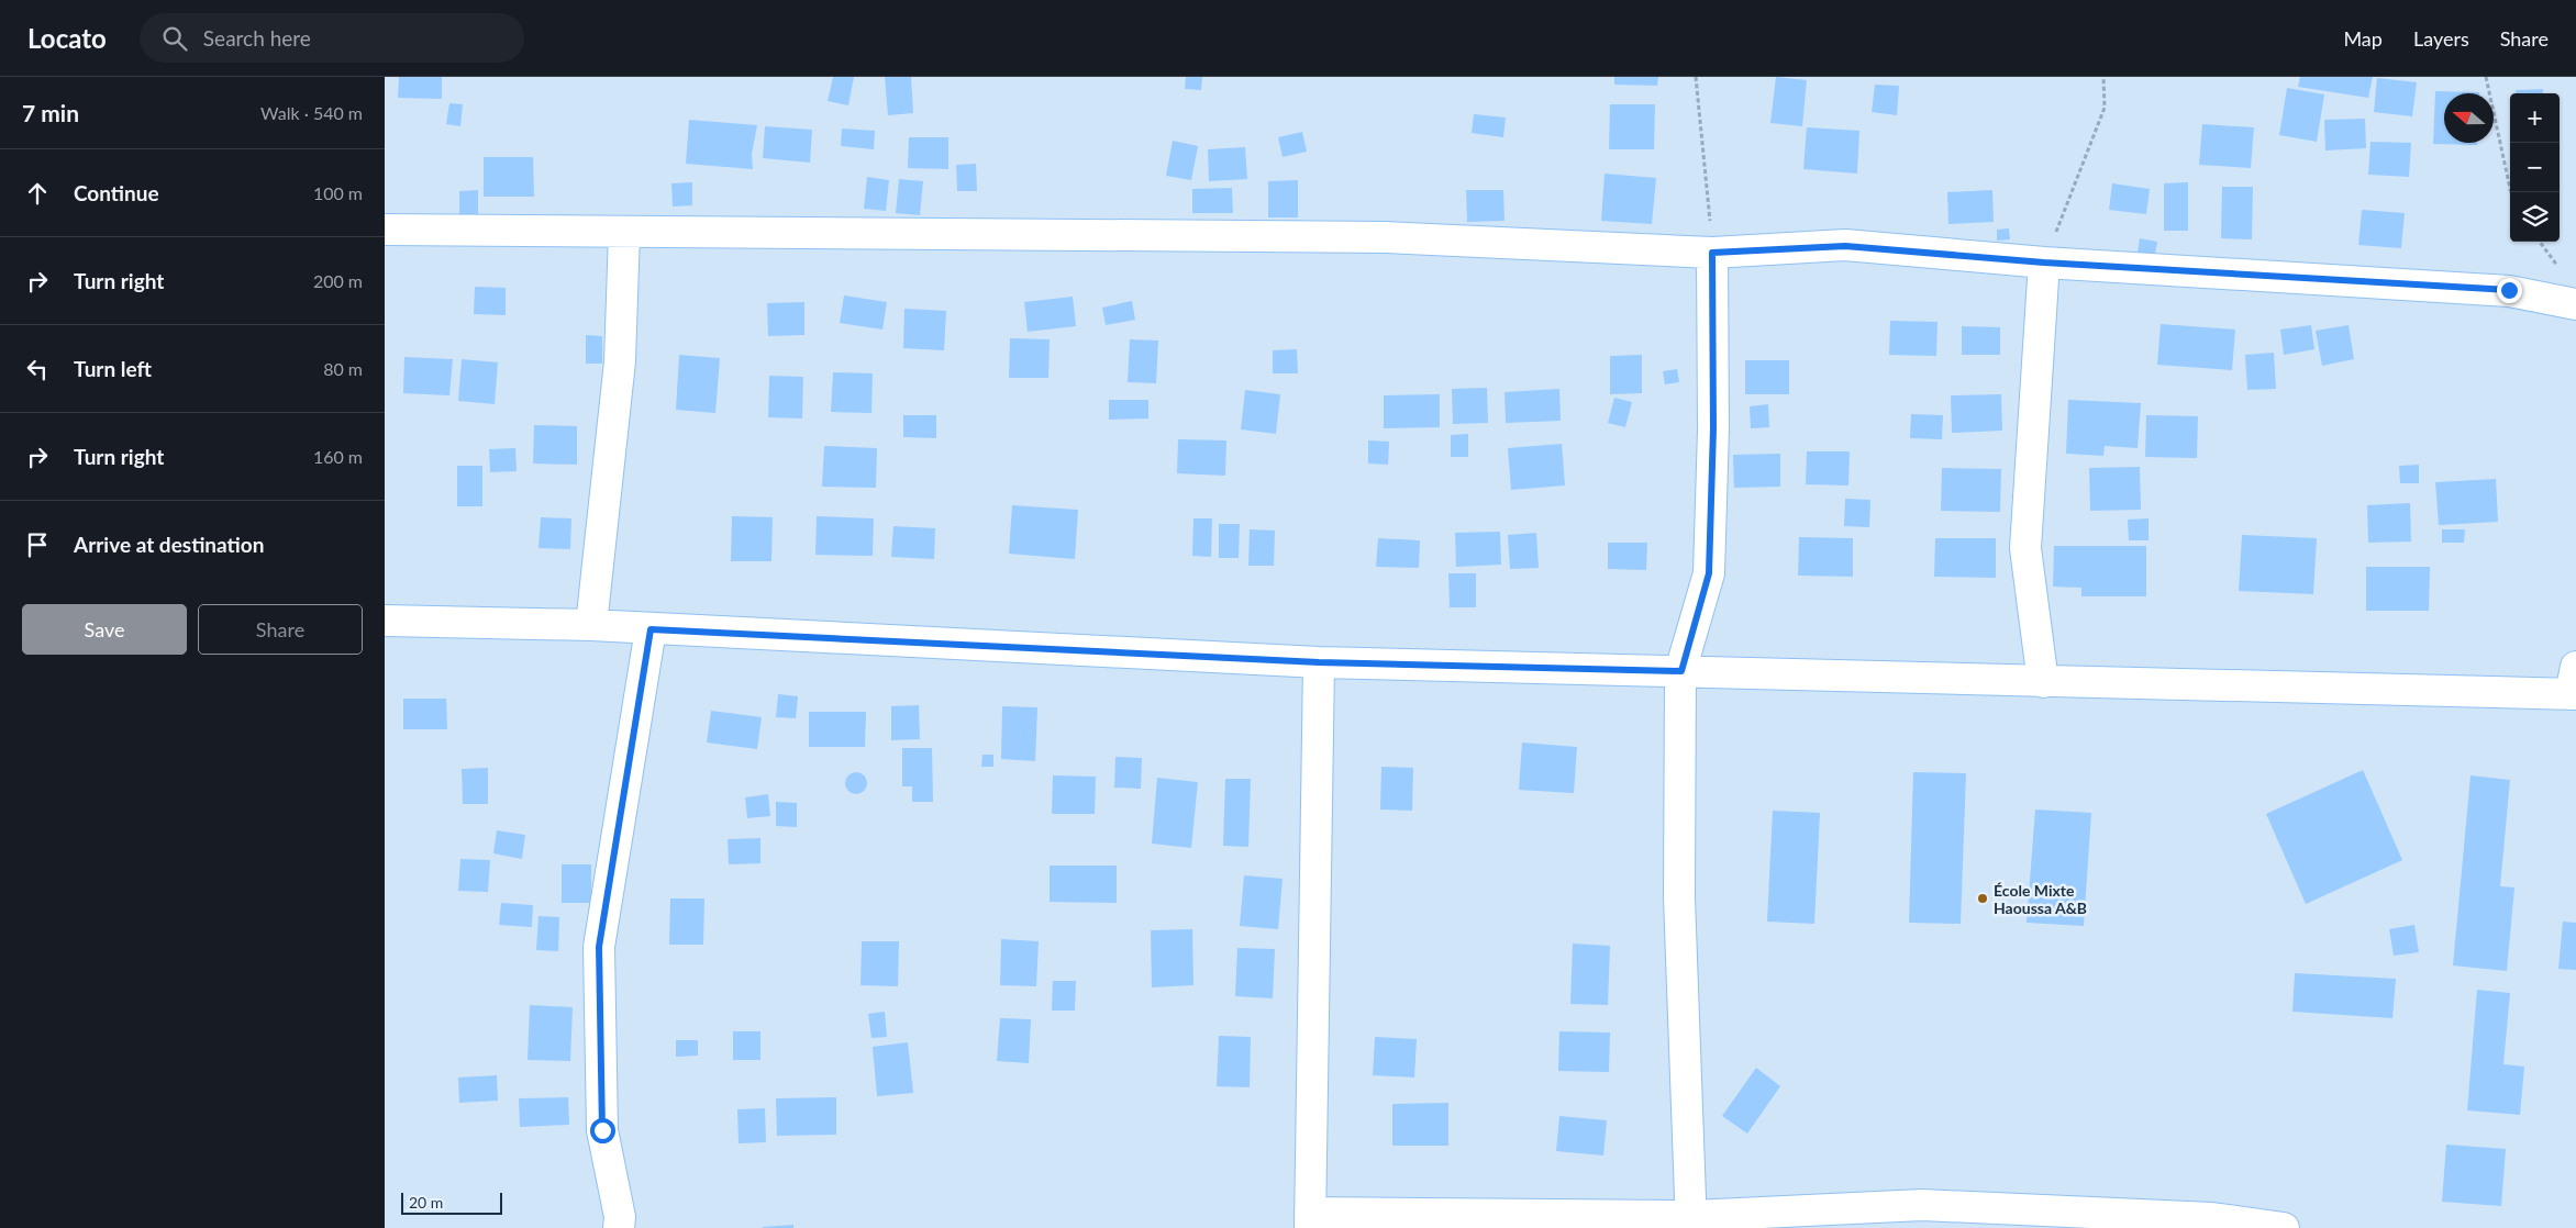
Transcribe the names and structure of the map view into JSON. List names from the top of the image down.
{
  "places": ["École Mixte Haoussa A&B"],
  "scale_bar": "20 m",
  "north": "left",
  "page": {
    "header": "Locato",
    "search": "Search here",
    "nav": ["Map", "Layers", "Share"],
    "heading": ["7 min", "Walk · 540 m"],
    "map_buttons": ["+", "−"],
    "list": [
      ["Continue", "100 m"],
      ["Turn right", "200 m"],
      ["Turn left", "80 m"],
      ["Turn right", "160 m"],
      "Arrive at destination"
    ],
    "buttons": ["Save", "Share"],
    "scale": "20 m"
  }
}
